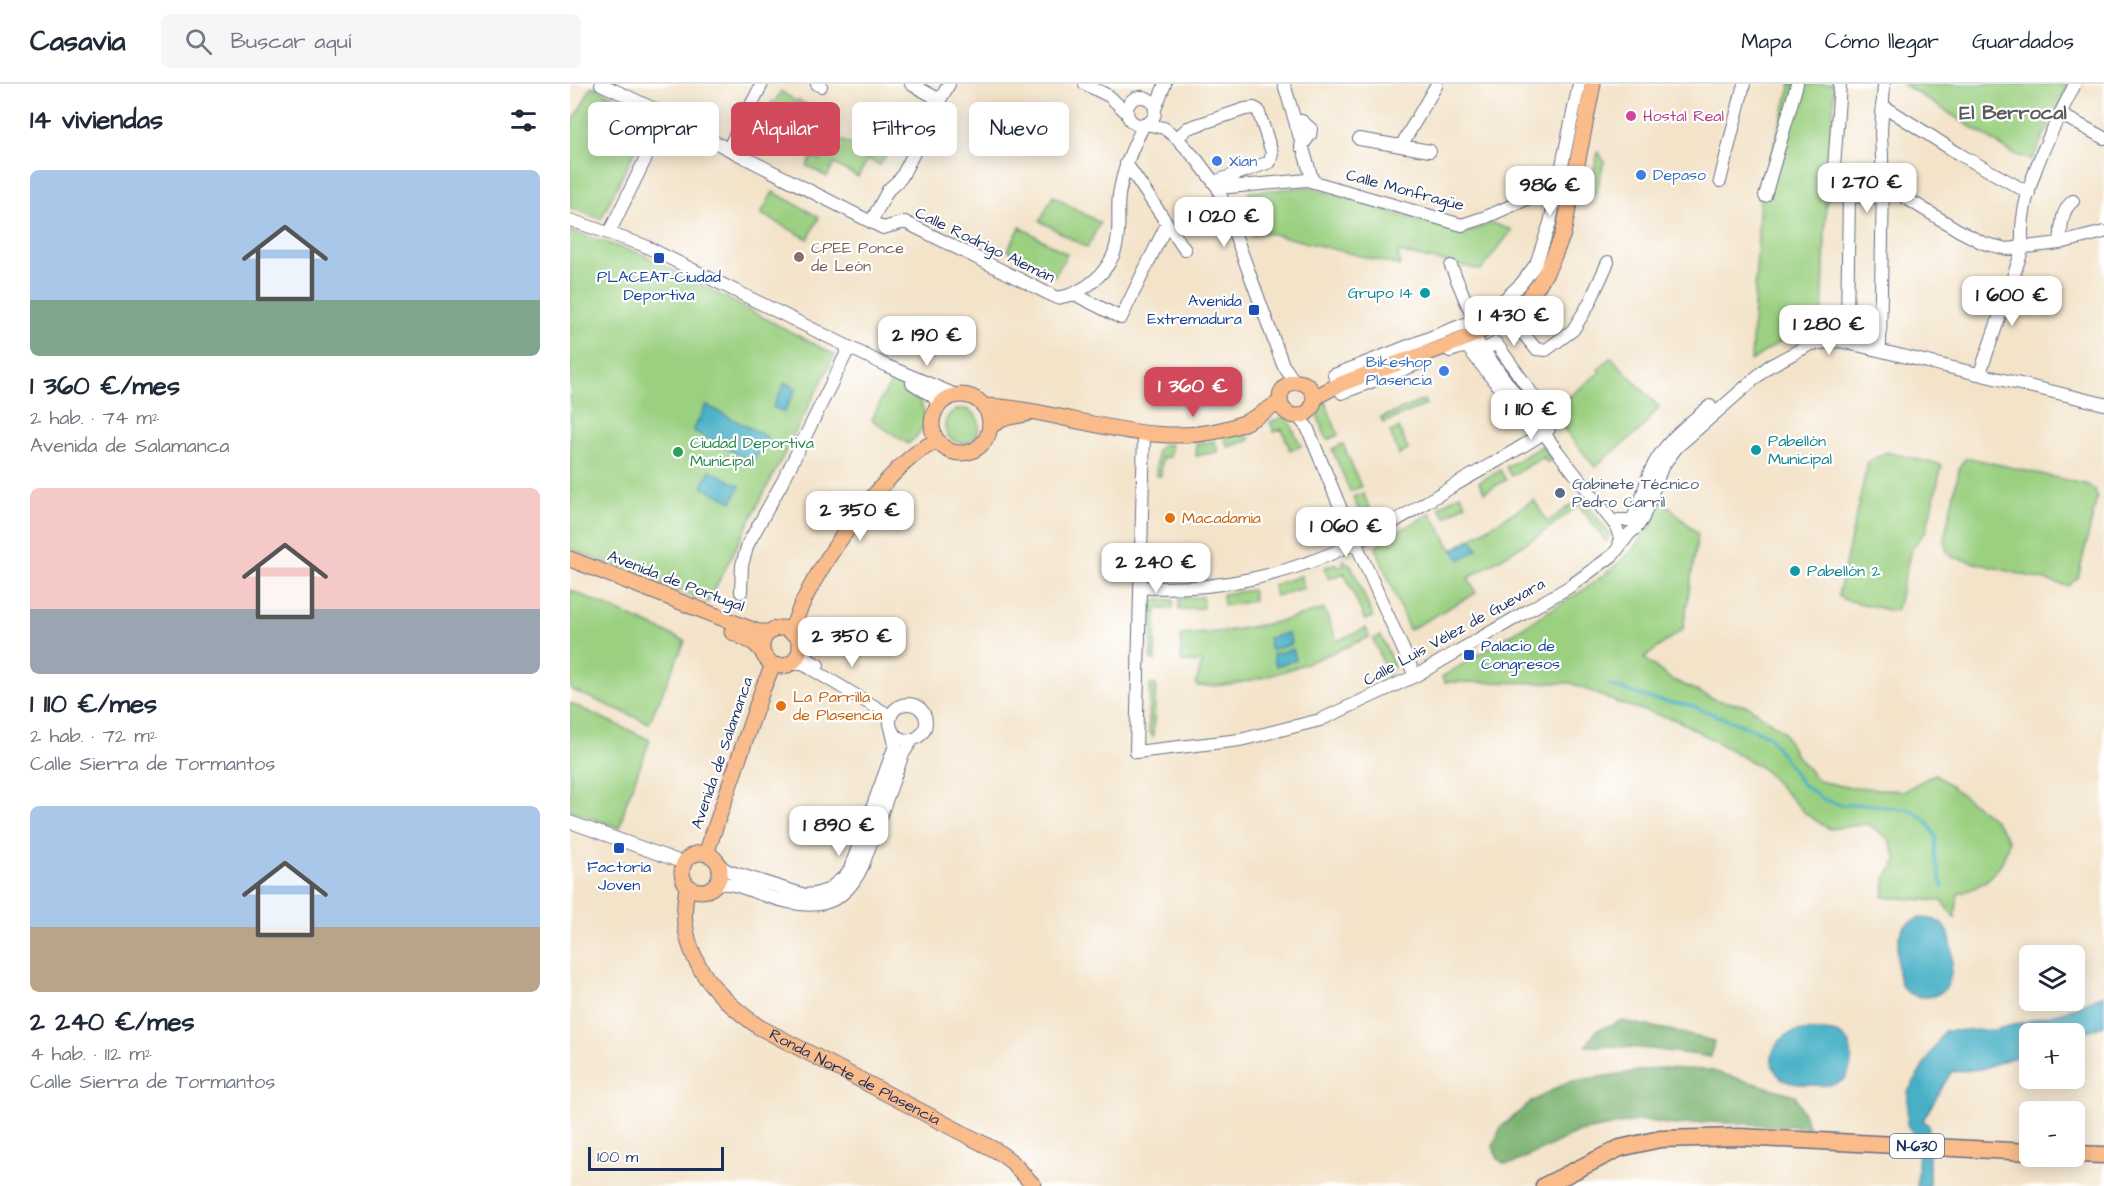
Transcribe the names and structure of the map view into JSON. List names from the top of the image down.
{
  "streets": {
    "highway": ["N-630"],
    "main road": ["Avenida de Portugal", "Avenida de Salamanca", "Ronda Norte de Plasencia"],
    "street": ["Calle Monfragüe", "Calle Rodrigo Alemán", "Calle Luis Vélez de Guevara"]
  },
  "crossings": [
    ["Avenida de Portugal", "Avenida de Salamanca"]
  ],
  "districts": ["El Berrocal"],
  "places": {
    "other": [
      "Hostal Real",
      "Xian",
      "Depaso",
      "CPEE Ponce de León",
      "Grupo 14",
      "Bikeshop Plasencia",
      "Pabellón Municipal",
      "Ciudad Deportiva Municipal",
      "Gabinete Técnico Pedro Carril",
      "Macadamia",
      "Pabellón 2",
      "La Parrilla de Plasencia"
    ],
    "transit": [
      "PLACEAT-Ciudad Deportiva",
      "Avenida Extremadura",
      "Palacio de Congresos",
      "Factoría Joven"
    ]
  },
  "scale_bar": "100 m",
  "page": {
    "header": "Casavia",
    "search": "Buscar aquí",
    "nav": ["Mapa", "Cómo llegar", "Guardados"],
    "heading": "14 viviendas",
    "chip": [
      "Comprar",
      "Alquilar",
      "Filtros",
      "Nuevo"
    ],
    "list": [
      {
        "name": "1 360 €/mes",
        "note": "2 hab. · 74 m² · Avenida de Salamanca"
      },
      {
        "name": "1 110 €/mes",
        "note": "2 hab. · 72 m² · Calle Sierra de Tormantos"
      },
      {
        "name": "2 240 €/mes",
        "note": "4 hab. · 112 m² · Calle Sierra de Tormantos"
      }
    ],
    "price": [
      "1 270 €",
      "986 €",
      "1 020 €",
      "1 600 €",
      "1 430 €",
      "1 280 €",
      "2 190 €",
      "1 360 €",
      "1 110 €",
      "2 350 €",
      "1 060 €",
      "2 240 €",
      "2 350 €",
      "1 890 €"
    ],
    "map_buttons": ["+", "−"],
    "scale": "100 m"
  }
}
